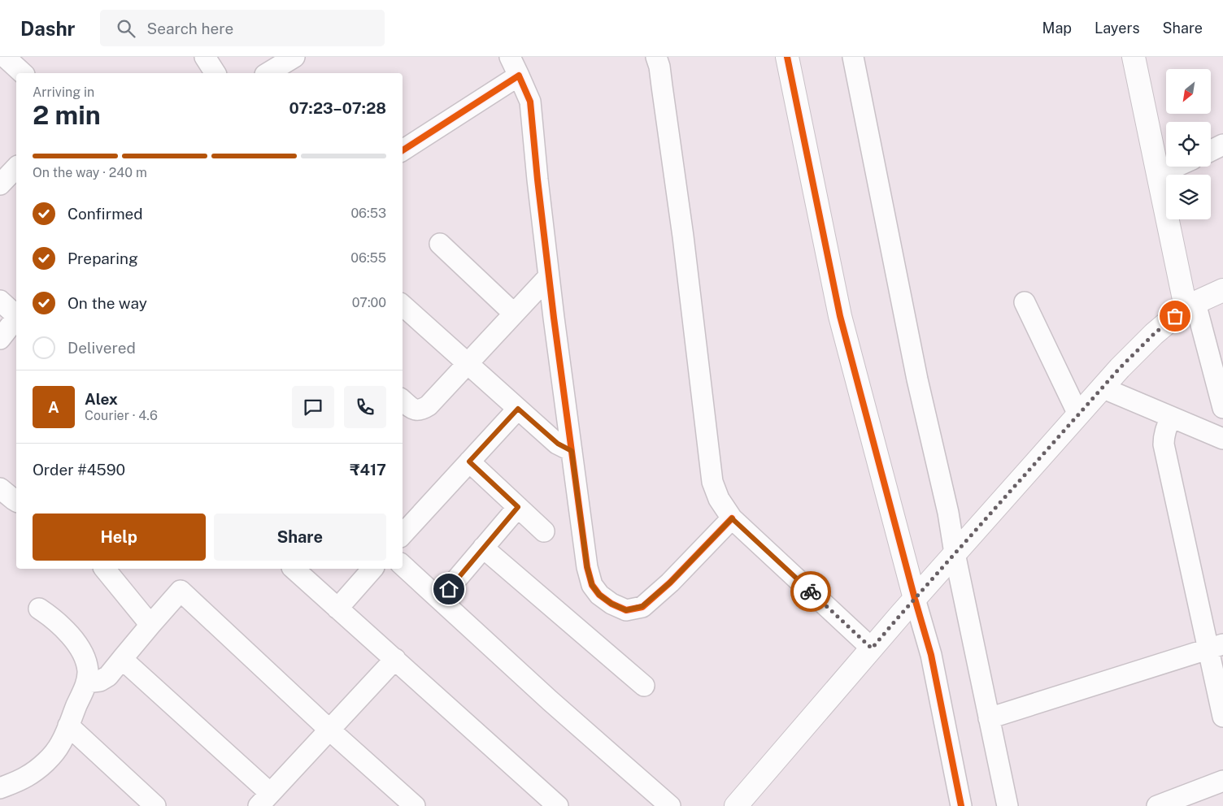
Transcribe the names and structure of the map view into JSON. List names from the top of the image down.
{
  "north": "bottom left",
  "page": {
    "header": "Dashr",
    "search": "Search here",
    "nav": ["Map", "Layers", "Share"],
    "heading": ["2 min", "Arriving in", "07:23–07:28"],
    "panel": [
      "Alex",
      "Courier · 4.6",
      "Order #4590",
      "₹417"
    ],
    "bar": "On the way · 240 m",
    "list": [
      ["Confirmed", "06:53"],
      ["Preparing", "06:55"],
      ["On the way", "07:00"],
      "Delivered"
    ],
    "round": "A",
    "buttons": ["Help", "Share"]
  }
}
